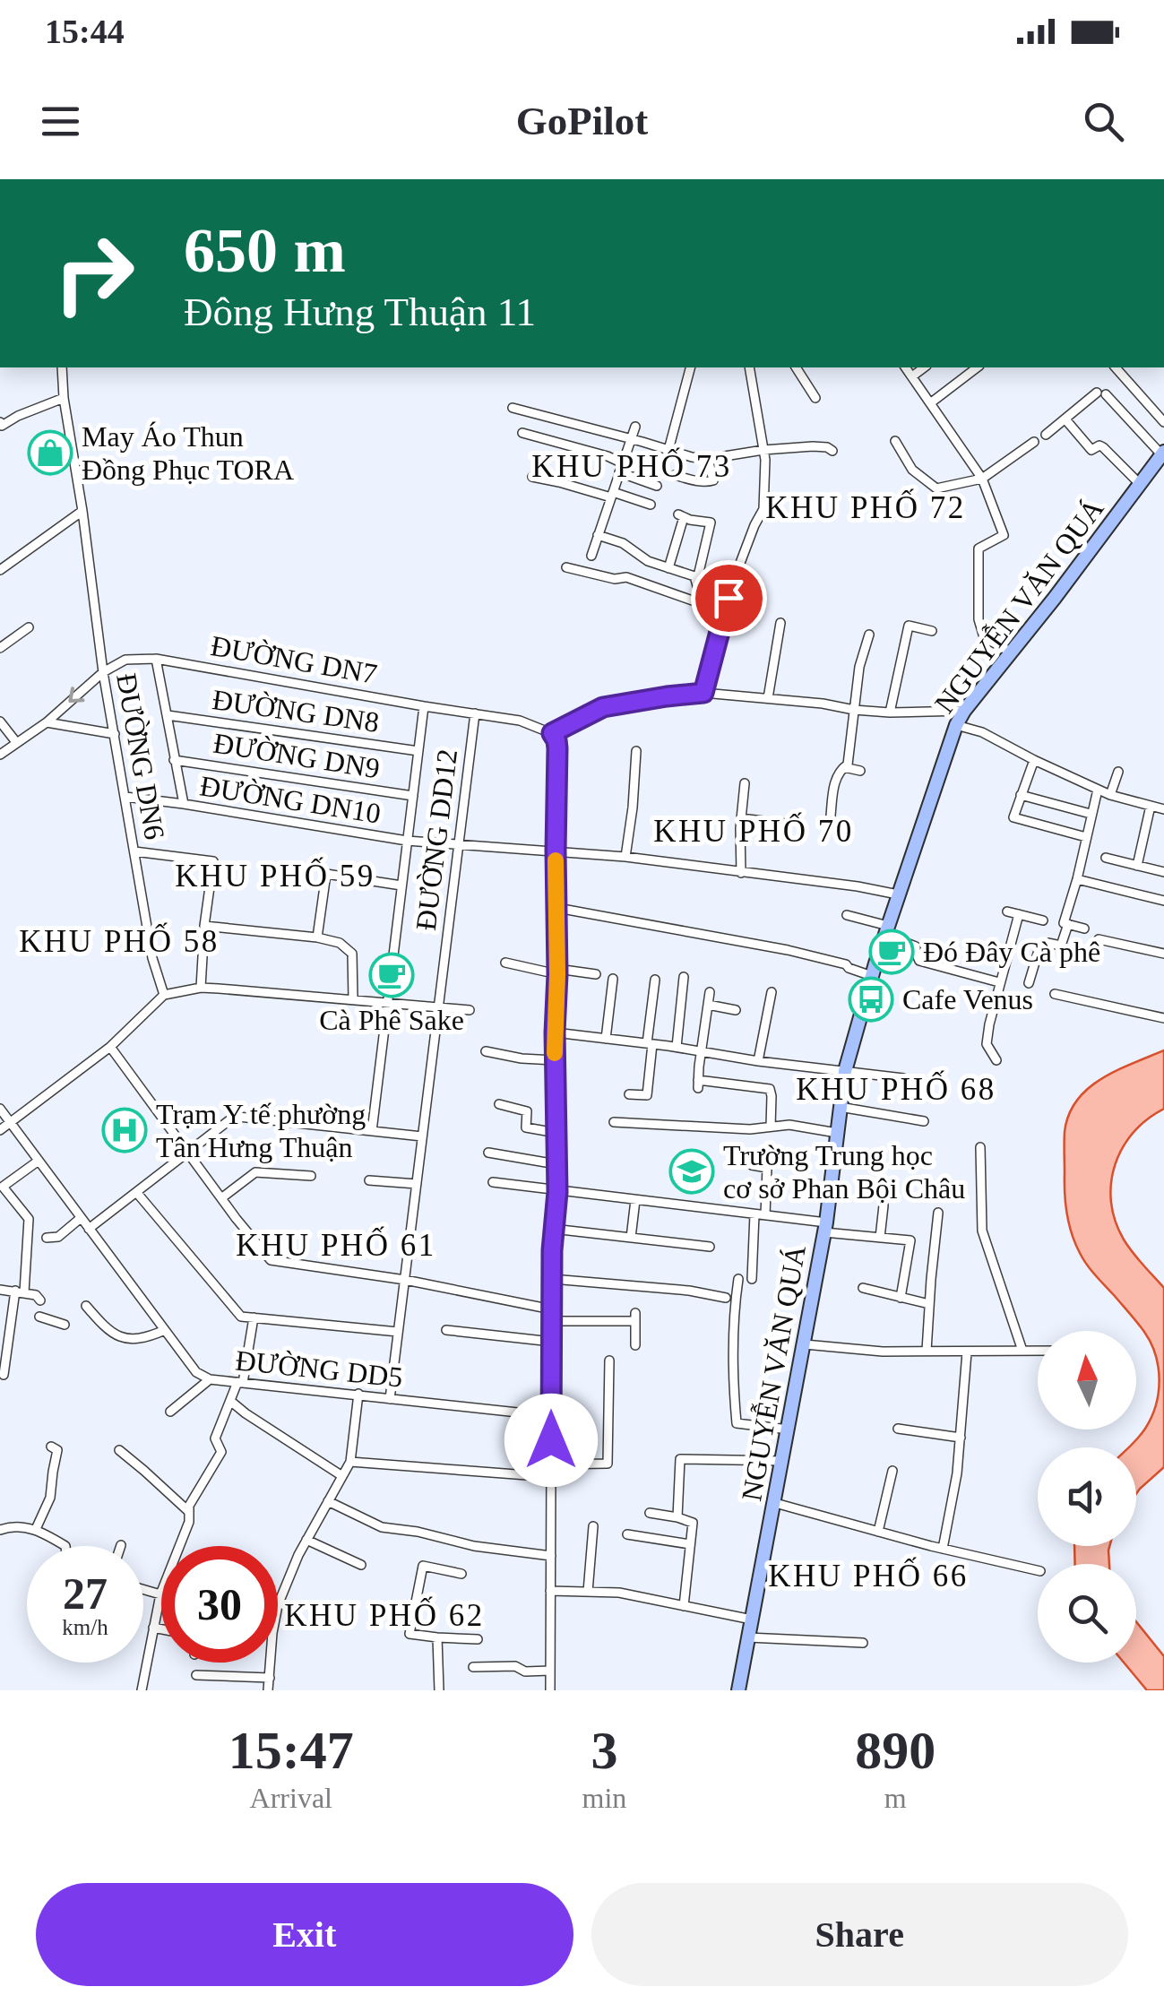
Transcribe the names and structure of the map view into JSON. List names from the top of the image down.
{
  "streets": {
    "main road": ["NGUYỄN VĂN QUÁ"],
    "street": [
      "ĐƯỜNG DN7",
      "ĐƯỜNG DN8",
      "ĐƯỜNG DN9",
      "ĐƯỜNG DN6",
      "ĐƯỜNG DN10",
      "ĐƯỜNG DD12",
      "ĐƯỜNG DD5"
    ]
  },
  "crossings": [
    ["NGUYỄN VĂN QUÁ", "ĐƯỜNG DN10"],
    ["ĐƯỜNG DN7", "ĐƯỜNG DN6"],
    ["ĐƯỜNG DN7", "ĐƯỜNG DD12"],
    ["ĐƯỜNG DN6", "ĐƯỜNG DN10"],
    ["ĐƯỜNG DN10", "ĐƯỜNG DD12"],
    ["ĐƯỜNG DD12", "ĐƯỜNG DD5"]
  ],
  "districts": [
    "KHU PHỐ 73",
    "KHU PHỐ 72",
    "KHU PHỐ 70",
    "KHU PHỐ 59",
    "KHU PHỐ 58",
    "KHU PHỐ 68",
    "KHU PHỐ 61",
    "KHU PHỐ 66",
    "KHU PHỐ 62"
  ],
  "places": {
    "shop": ["May Áo Thun Đồng Phục TORA"],
    "cafe": ["Đó Đây Cà phê", "Cà Phê Sake"],
    "bus stop": ["Cafe Venus"],
    "hospital": ["Trạm Y tế phường Tân Hưng Thuận"],
    "school or university": ["Trường Trung học cơ sở Phan Bội Châu"]
  },
  "north": "top",
  "page": {
    "status": "15:44",
    "header": "GoPilot",
    "turn": ["650 m", "Đông Hưng Thuận 11"],
    "speed": "27 km/h",
    "limit": "30",
    "eta": [
      "15:47",
      "Arrival",
      "3",
      "min",
      "890",
      "m"
    ],
    "buttons": ["Exit", "Share"]
  }
}
